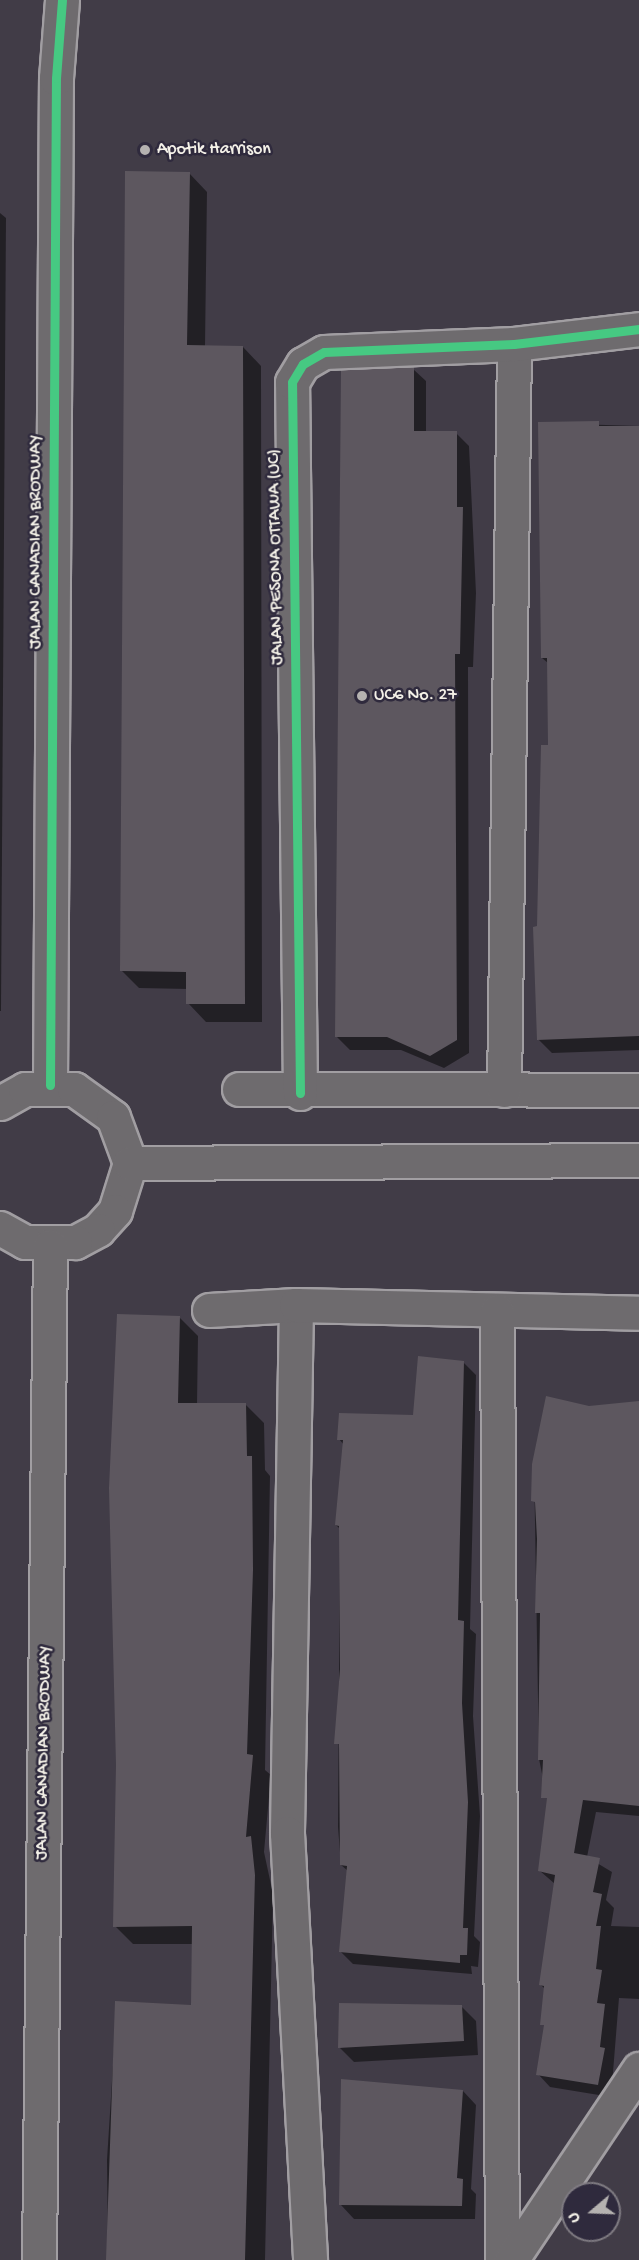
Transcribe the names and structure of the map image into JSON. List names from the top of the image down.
{
  "streets": {
    "street": ["JALAN CANADIAN BRODWAY", "JALAN PESONA OTTAWA (UC)"]
  },
  "places": ["Apotik Harrison", "UC6 No. 27"],
  "north": "left"
}
